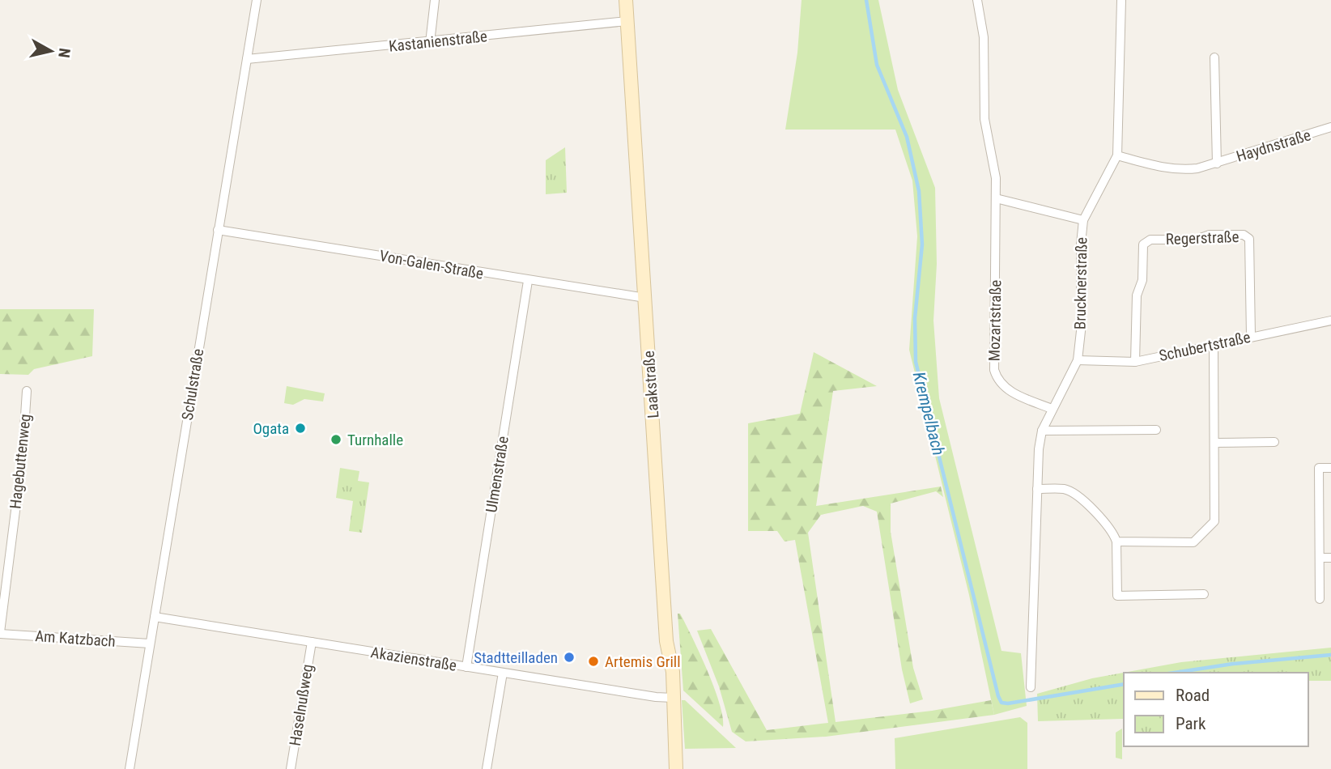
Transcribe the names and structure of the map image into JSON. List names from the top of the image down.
{
  "streets": {
    "street": [
      "Kastanienstraße",
      "Haydnstraße",
      "Regerstraße",
      "Von-Galen-Straße",
      "Brucknerstraße",
      "Mozartstraße",
      "Schubertstraße",
      "Schulstraße",
      "Laakstraße",
      "Hagebuttenweg",
      "Ulmenstraße",
      "Am Katzbach",
      "Akazienstraße",
      "Haselnußweg"
    ]
  },
  "crossings": [
    ["Kastanienstraße", "Schulstraße"],
    ["Kastanienstraße", "Laakstraße"],
    ["Haydnstraße", "Brucknerstraße"],
    ["Regerstraße", "Schubertstraße"],
    ["Von-Galen-Straße", "Schulstraße"],
    ["Von-Galen-Straße", "Laakstraße"],
    ["Von-Galen-Straße", "Ulmenstraße"],
    ["Brucknerstraße", "Mozartstraße"],
    ["Brucknerstraße", "Schubertstraße"],
    ["Schulstraße", "Am Katzbach"],
    ["Schulstraße", "Akazienstraße"],
    ["Laakstraße", "Akazienstraße"],
    ["Hagebuttenweg", "Am Katzbach"],
    ["Ulmenstraße", "Akazienstraße"],
    ["Akazienstraße", "Haselnußweg"]
  ],
  "water": ["Krempelbach"],
  "places": [
    "Ogata",
    "Turnhalle",
    "Stadtteilladen",
    "Artemis Grill"
  ],
  "legend": ["Road", "Park"],
  "north": "right"
}
